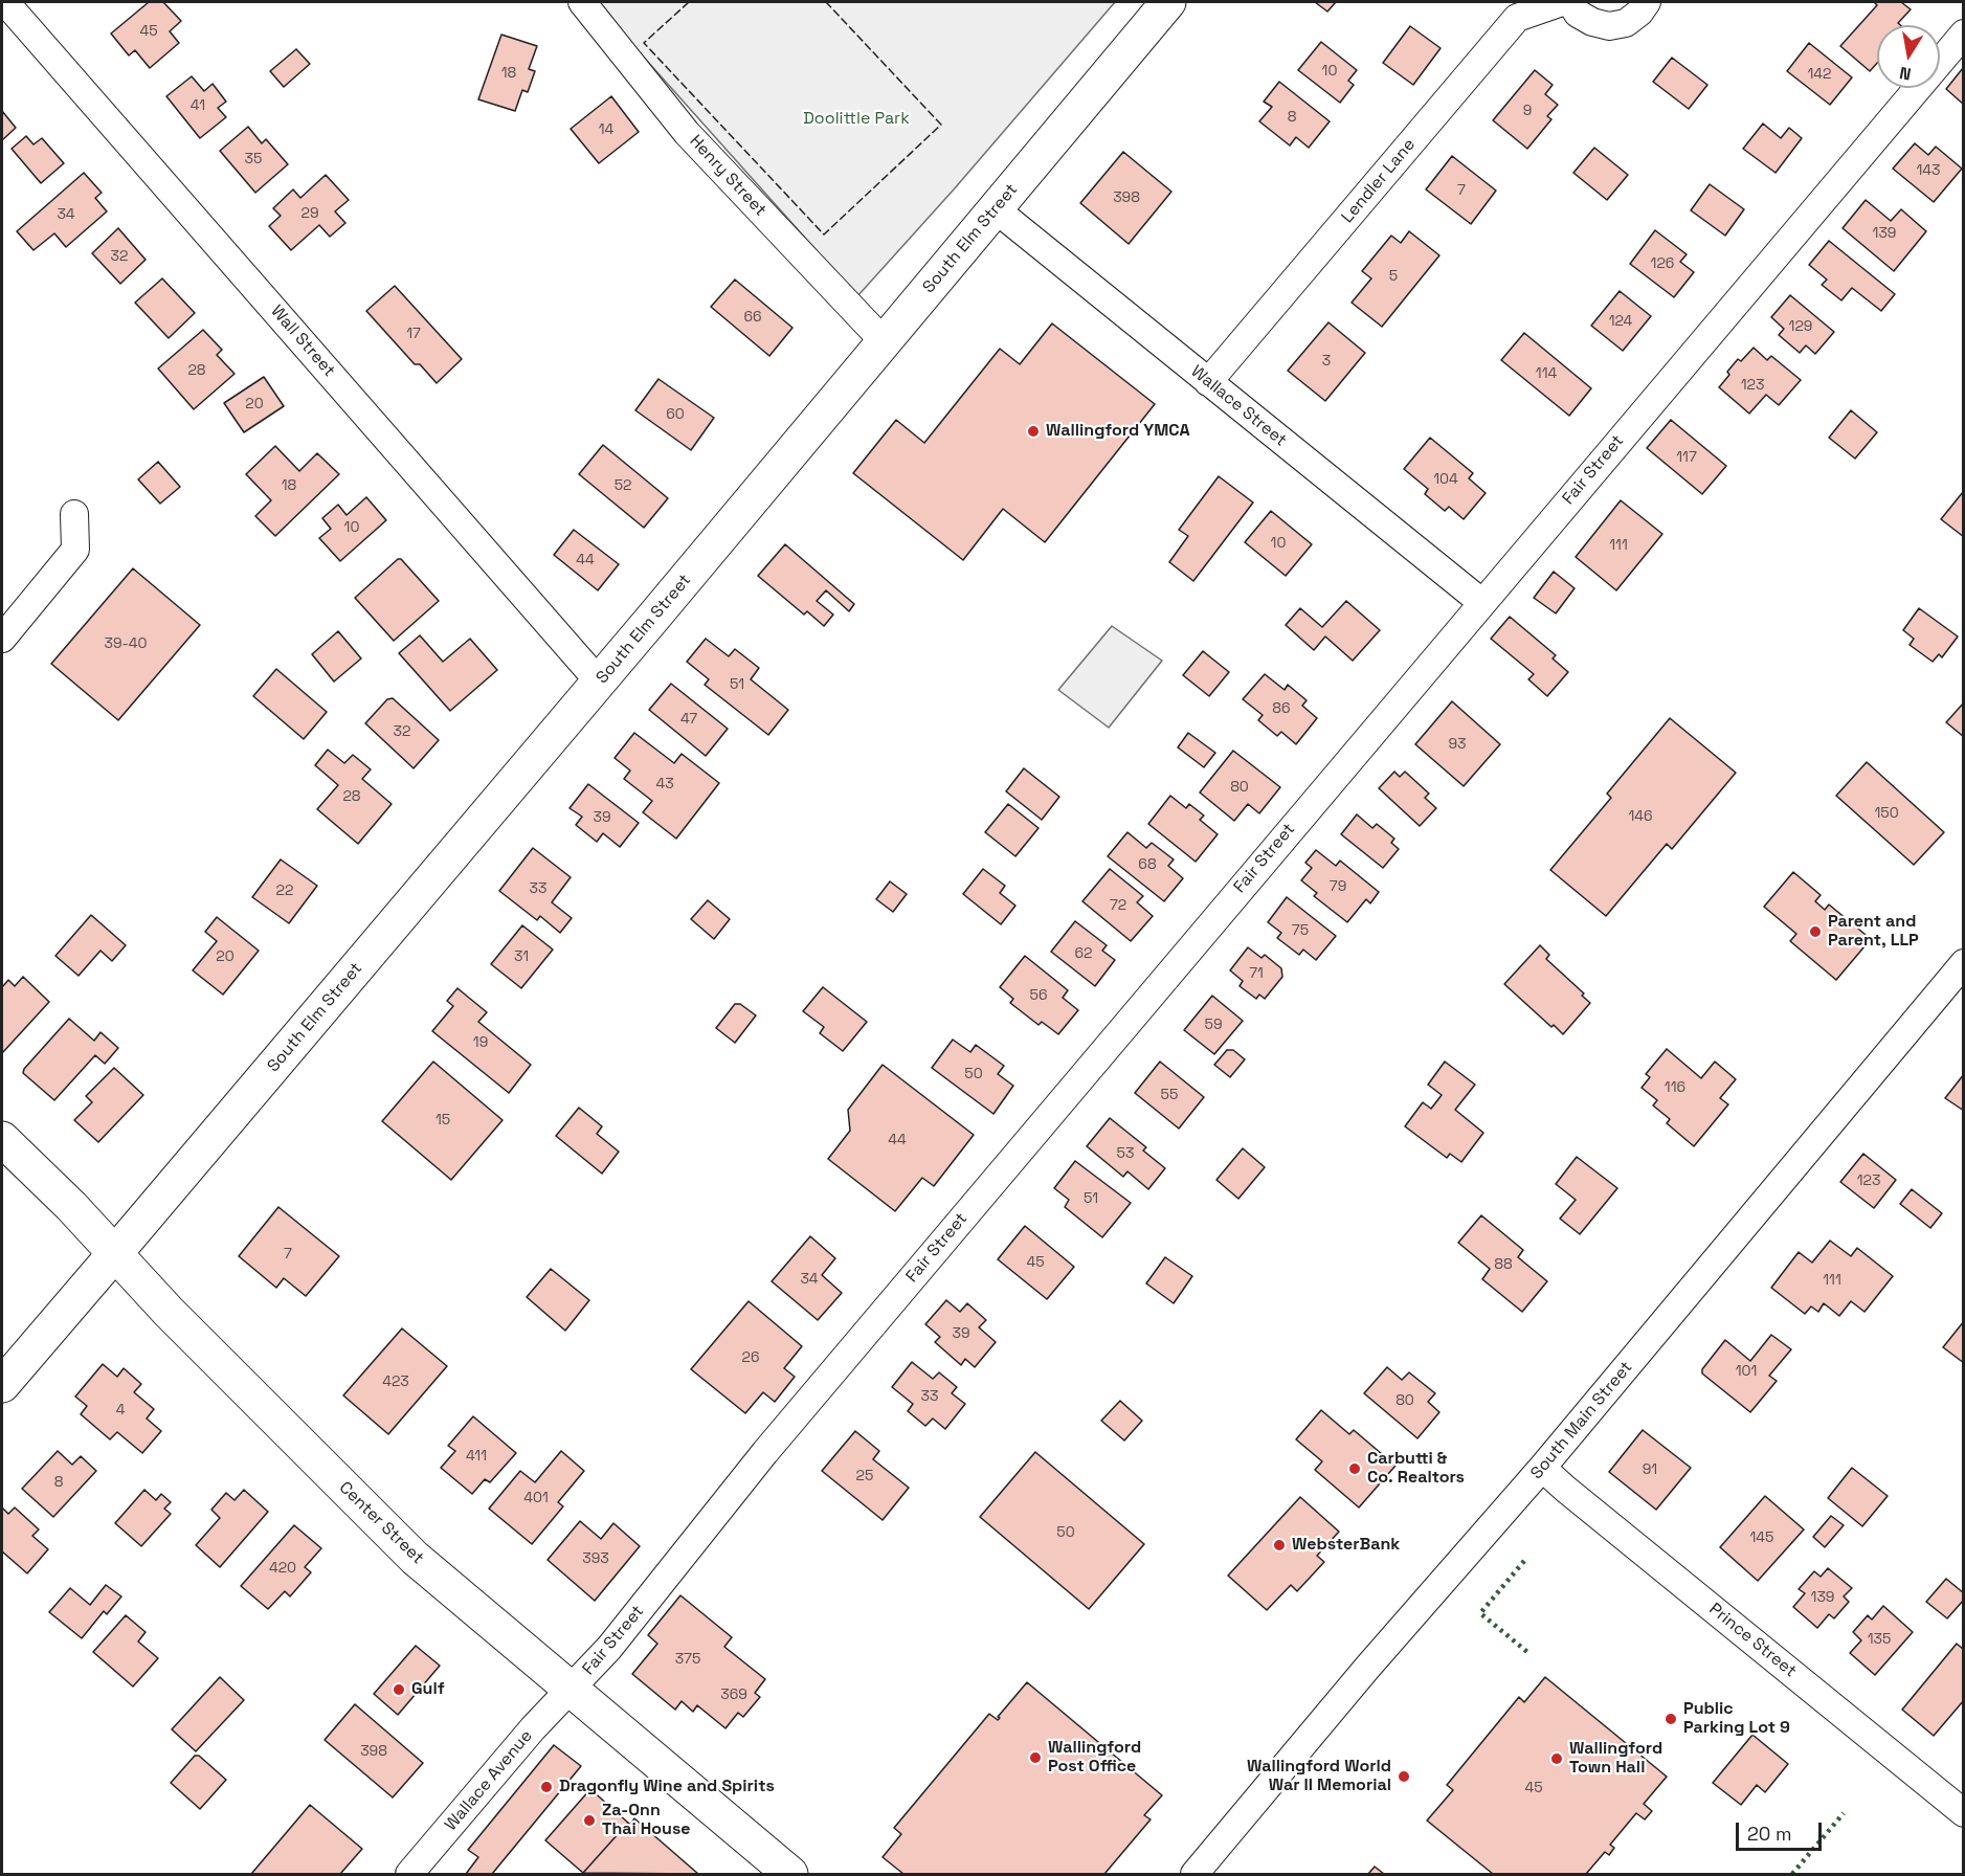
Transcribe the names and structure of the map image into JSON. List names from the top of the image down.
{
  "streets": {
    "main road": ["South Elm Street", "Center Street"],
    "street": [
      "Henry Street",
      "Lendler Lane",
      "Wall Street",
      "Wallace Street",
      "Fair Street",
      "South Main Street",
      "Prince Street",
      "Wallace Avenue"
    ]
  },
  "crossings": [
    ["Henry Street", "South Elm Street"],
    ["Lendler Lane", "Wallace Street"],
    ["South Elm Street", "Wall Street"],
    ["South Elm Street", "Wallace Street"],
    ["South Elm Street", "Center Street"],
    ["Wallace Street", "Fair Street"],
    ["Fair Street", "Center Street"],
    ["Fair Street", "Wallace Avenue"],
    ["South Main Street", "Prince Street"],
    ["Center Street", "Wallace Avenue"]
  ],
  "parks": ["Doolittle Park"],
  "places": [
    "Wallingford YMCA",
    "Parent and Parent, LLP",
    "Carbutti & Co. Realtors",
    "WebsterBank",
    "Gulf",
    "Public Parking Lot 9",
    "Wallingford Post Office",
    "Wallingford Town Hall",
    "Wallingford World War II Memorial",
    "Dragonfly Wine and Spirits",
    "Za-Onn Thai House"
  ],
  "house_numbers": [
    "45",
    "10",
    "18",
    "142",
    "41",
    "9",
    "8",
    "14",
    "35",
    "143",
    "7",
    "398",
    "29",
    "34",
    "139",
    "32",
    "126",
    "5",
    "66",
    "124",
    "129",
    "17",
    "3",
    "28",
    "114",
    "123",
    "20",
    "60",
    "117",
    "104",
    "18",
    "52",
    "10",
    "10",
    "111",
    "44",
    "39-40",
    "51",
    "86",
    "47",
    "32",
    "93",
    "43",
    "80",
    "28",
    "150",
    "146",
    "39",
    "68",
    "79",
    "33",
    "22",
    "72",
    "75",
    "62",
    "20",
    "31",
    "71",
    "56",
    "59",
    "19",
    "50",
    "116",
    "55",
    "15",
    "44",
    "53",
    "123",
    "51",
    "7",
    "45",
    "88",
    "34",
    "111",
    "39",
    "26",
    "101",
    "423",
    "33",
    "80",
    "4",
    "411",
    "91",
    "25",
    "8",
    "401",
    "50",
    "145",
    "393",
    "420",
    "139",
    "135",
    "375",
    "369",
    "398",
    "45"
  ],
  "scale_bar": "20 m",
  "north": "bottom"
}
